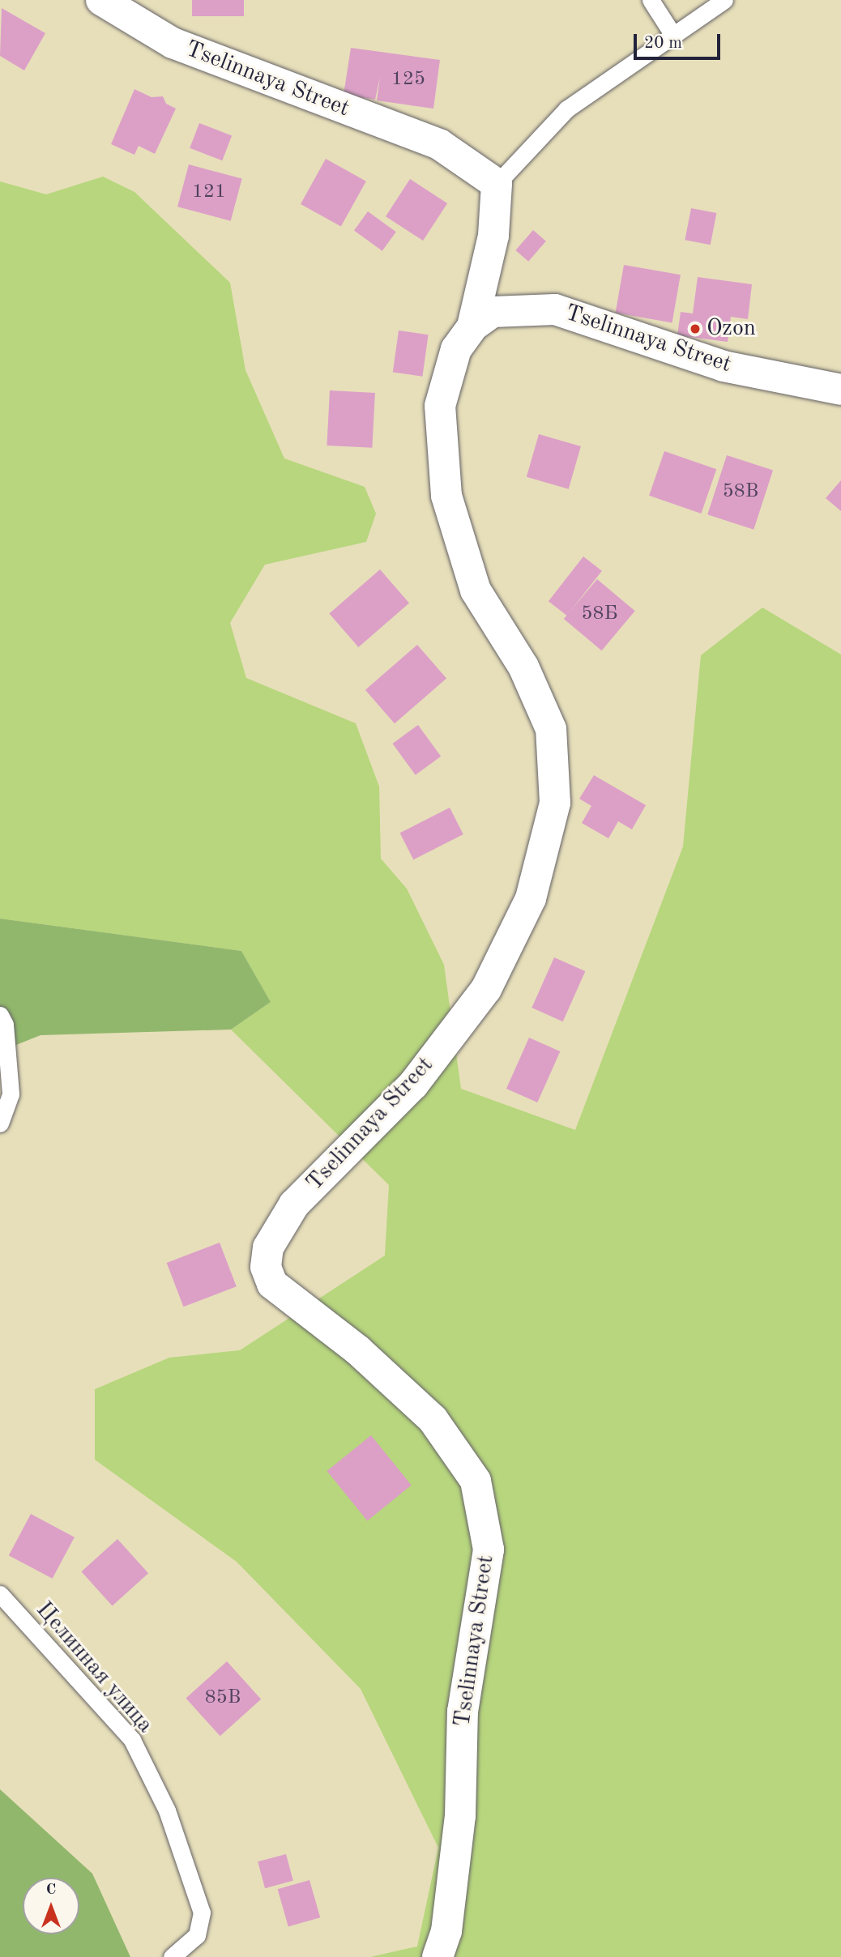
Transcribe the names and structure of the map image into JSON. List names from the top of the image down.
{
  "streets": {
    "street": ["Tselinnaya Street"],
    "lane": ["Целинная улица"]
  },
  "places": ["Ozon"],
  "house_numbers": [
    "125",
    "121",
    "58В",
    "58Б",
    "85В"
  ],
  "scale_bar": "20 m",
  "north": "top"
}
